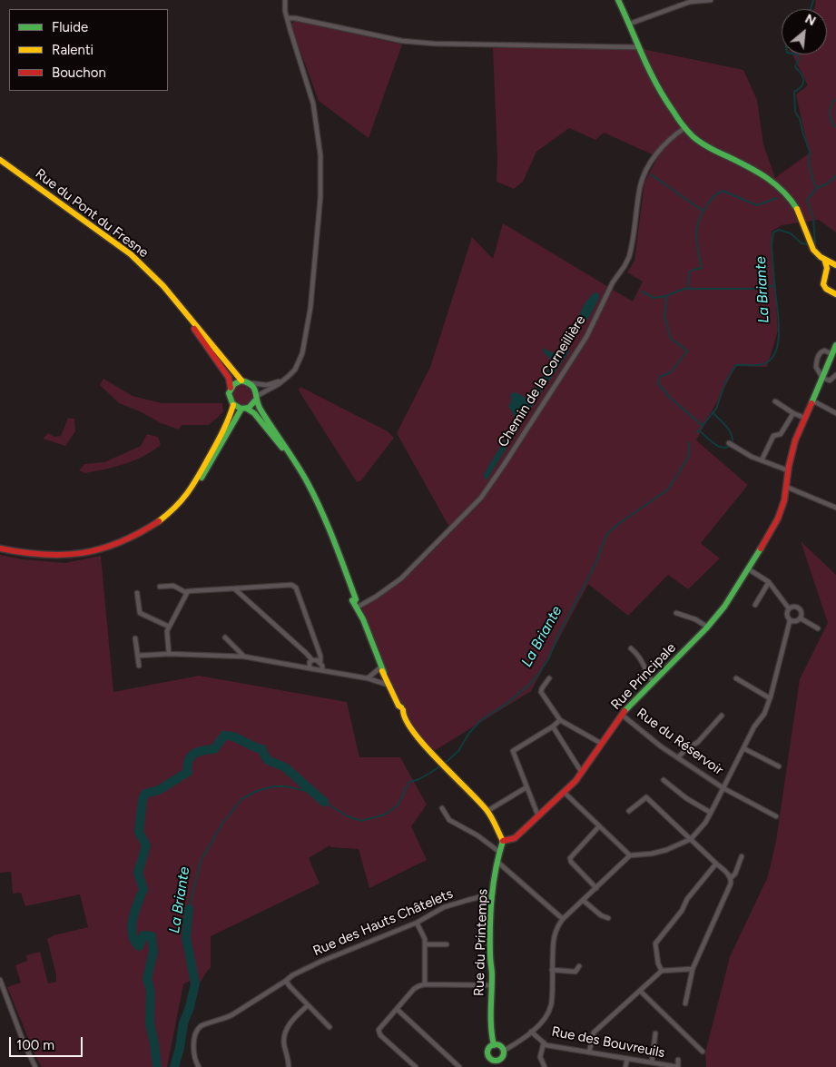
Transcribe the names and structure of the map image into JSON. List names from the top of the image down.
{
  "streets": {
    "main road": ["Rue du Pont du Fresne", "Rue Principale", "Rue du Printemps"],
    "street": [
      "Chemin de la Corneillière",
      "Rue du Réservoir",
      "Rue des Hauts Châtelets",
      "Rue des Bouvreuils"
    ]
  },
  "crossings": [
    ["Rue Principale", "Rue du Réservoir"],
    ["Rue Principale", "Rue du Printemps"],
    ["Rue des Hauts Châtelets", "Rue du Printemps"]
  ],
  "water": ["La Briante"],
  "legend": ["Fluide", "Ralenti", "Bouchon"],
  "scale_bar": "100 m",
  "north": "top right"
}
